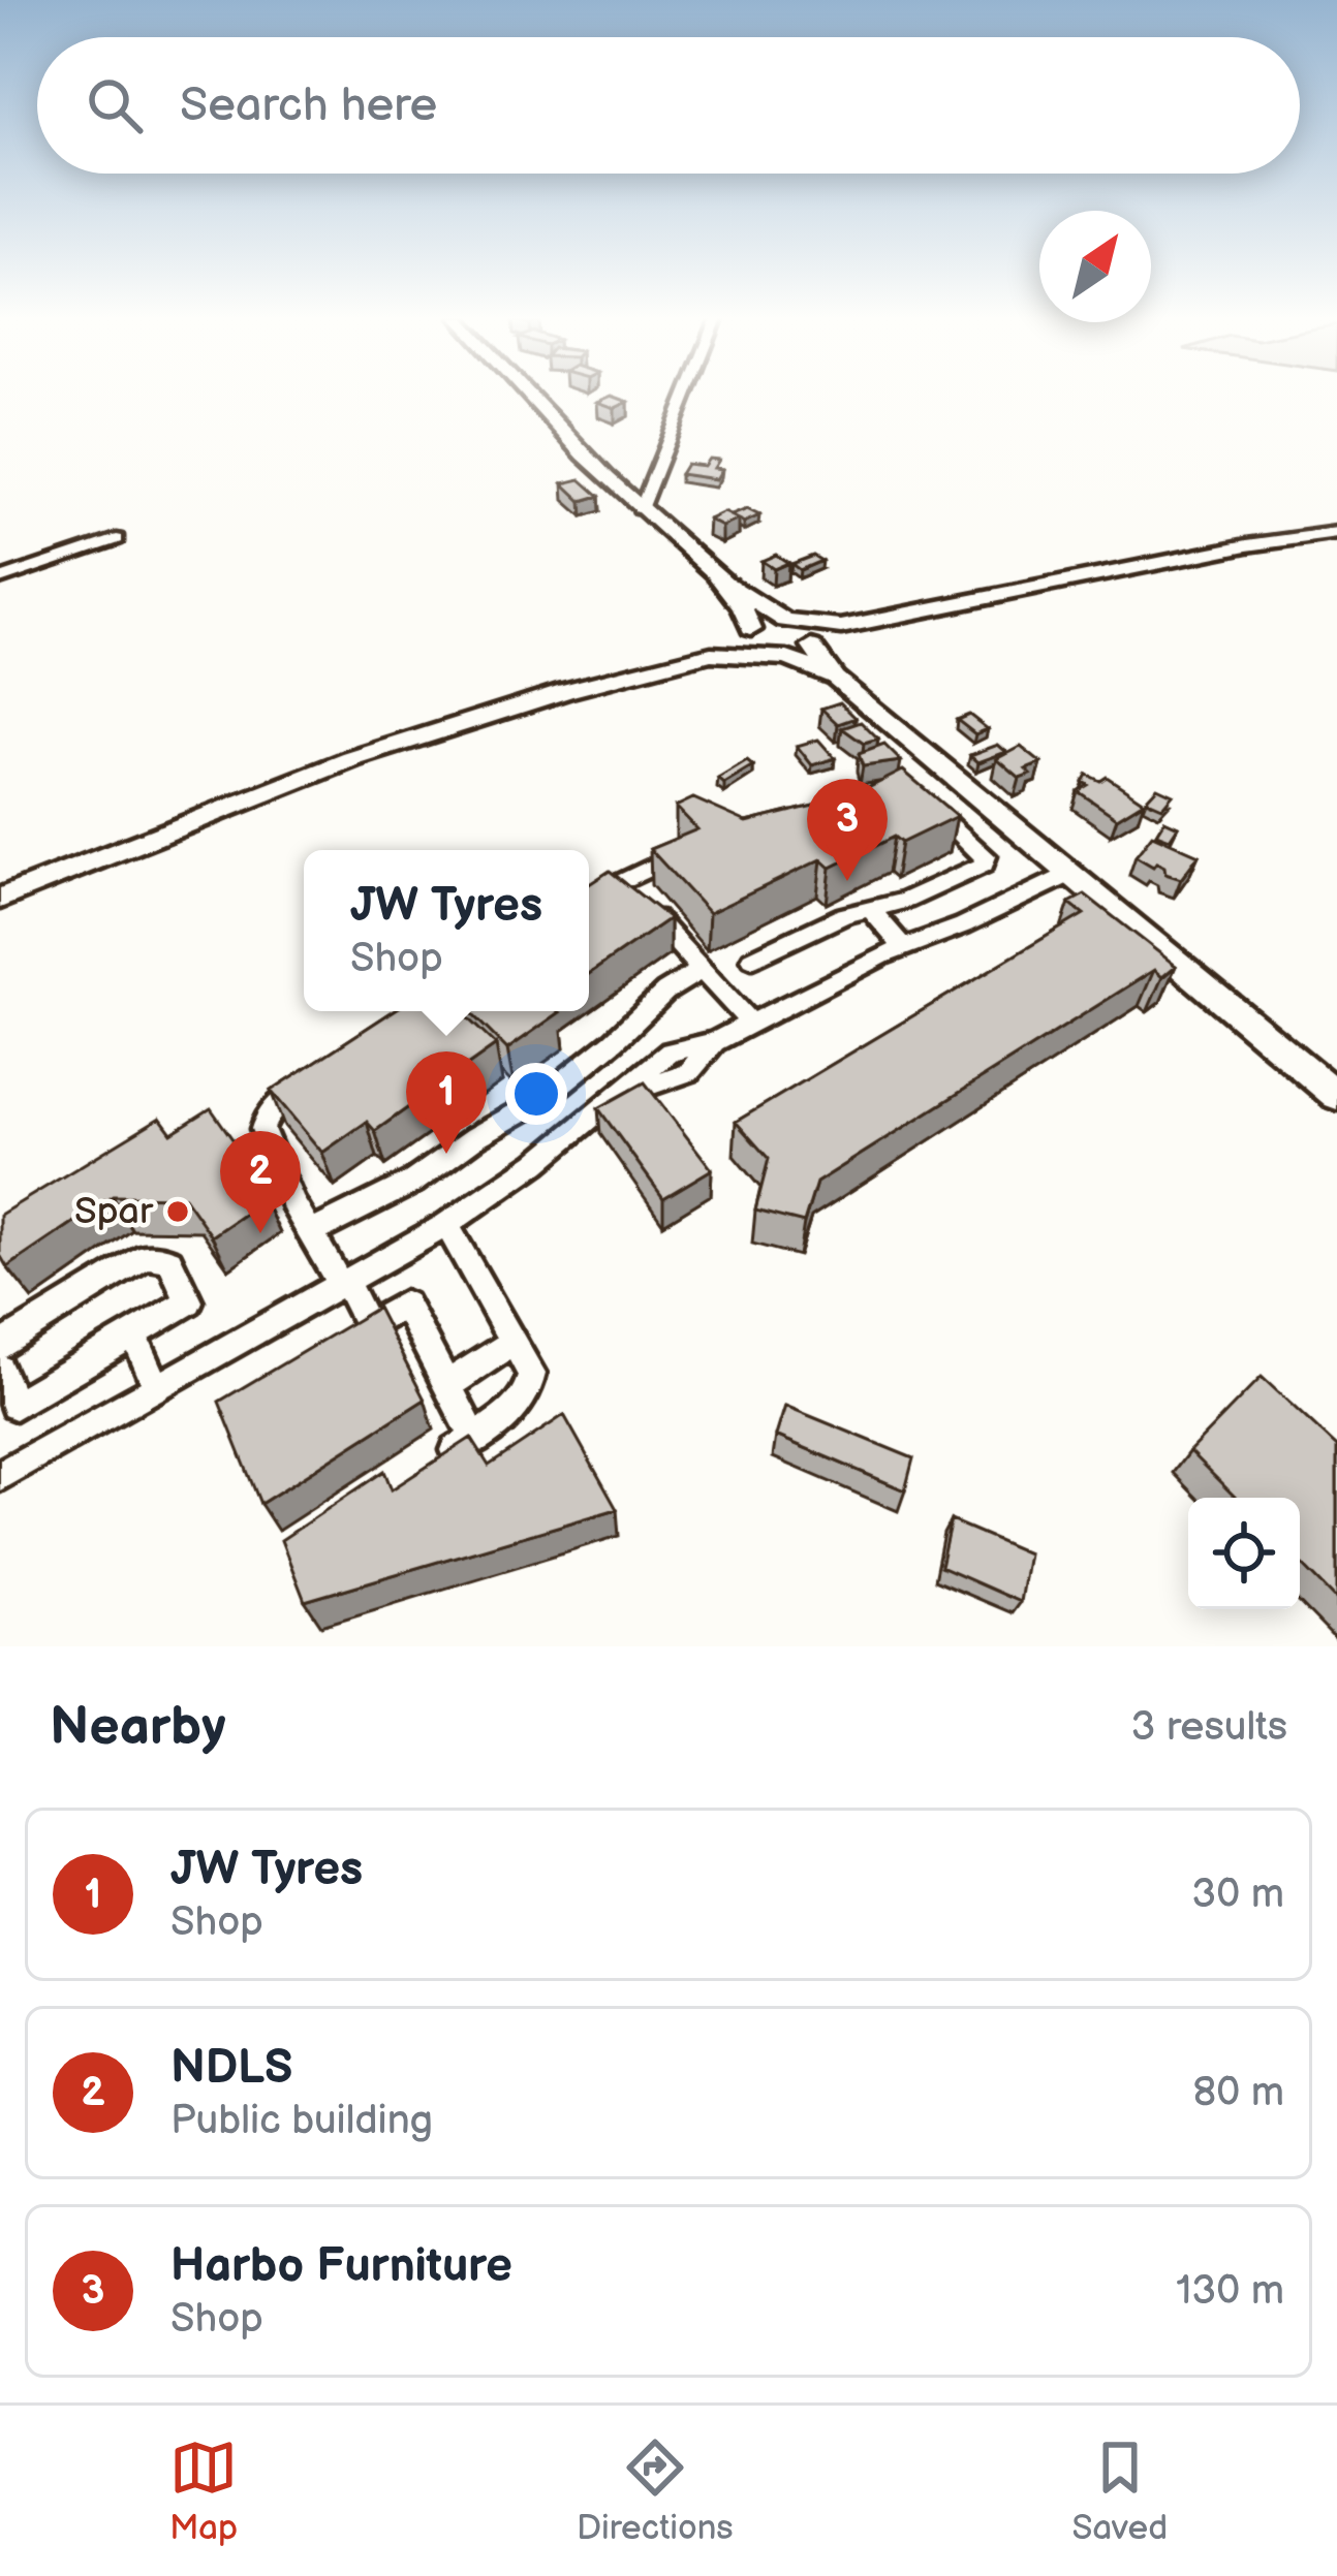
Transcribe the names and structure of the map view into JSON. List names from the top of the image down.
{
  "places": ["Spar"],
  "north": "top right",
  "page": {
    "search": "Search here",
    "pins": ["3", "1", "2"],
    "popup": ["JW Tyres", "Shop"],
    "heading": ["Nearby", "3 results"],
    "list": [
      {
        "mark": "1",
        "name": "JW Tyres",
        "note": "Shop",
        "value": "30 m"
      },
      {
        "mark": "2",
        "name": "NDLS",
        "note": "Public building",
        "value": "80 m"
      },
      {
        "mark": "3",
        "name": "Harbo Furniture",
        "note": "Shop",
        "value": "130 m"
      }
    ],
    "nav": ["Map", "Directions", "Saved"]
  }
}
